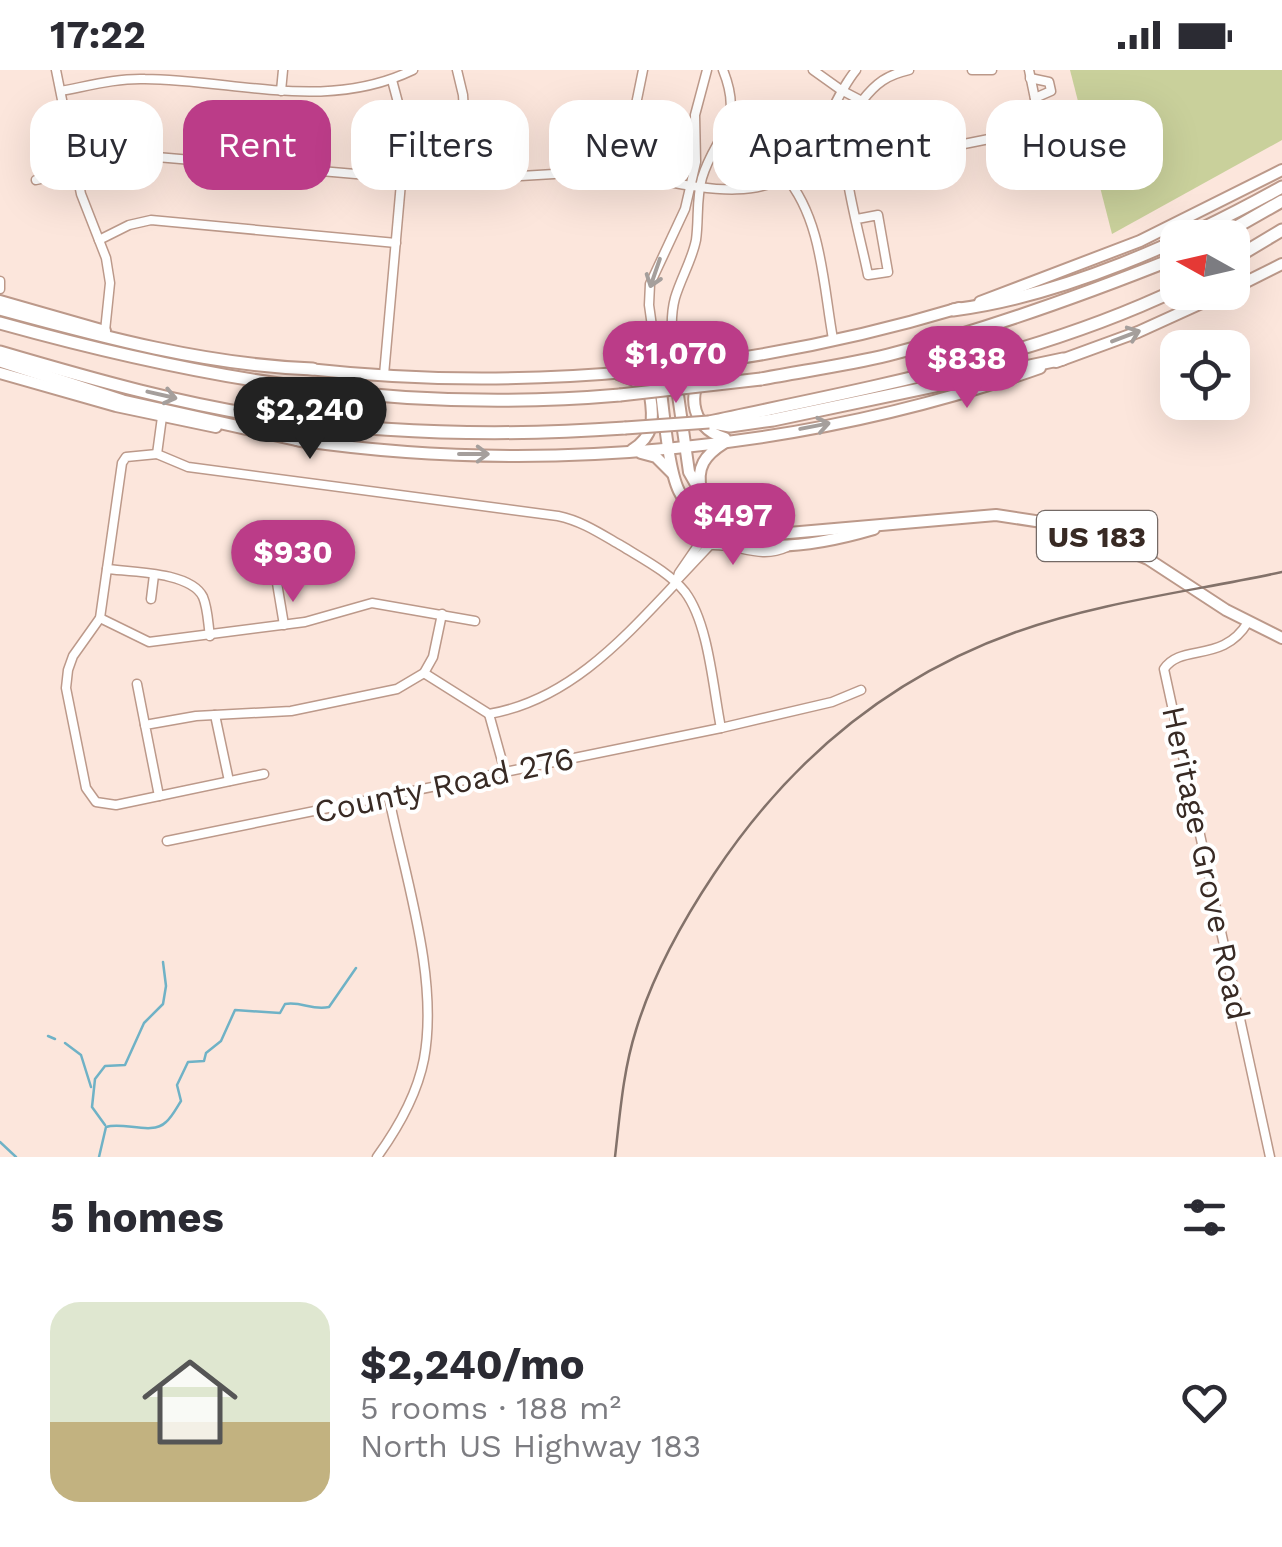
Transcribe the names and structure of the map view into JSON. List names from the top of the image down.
{
  "streets": {
    "main road": ["US 183"],
    "street": ["County Road 276", "Heritage Grove Road"]
  },
  "crossings": [
    ["US 183", "Heritage Grove Road"]
  ],
  "north": "left",
  "page": {
    "status": "17:22",
    "chip": [
      "Buy",
      "Rent",
      "Filters",
      "New",
      "Apartment",
      "House"
    ],
    "price": [
      "$1,070",
      "$838",
      "$2,240",
      "$497",
      "$930"
    ],
    "heading": "5 homes",
    "list": [
      {
        "name": "$2,240/mo",
        "note": "5 rooms · 188 m² · North US Highway 183"
      }
    ]
  }
}
